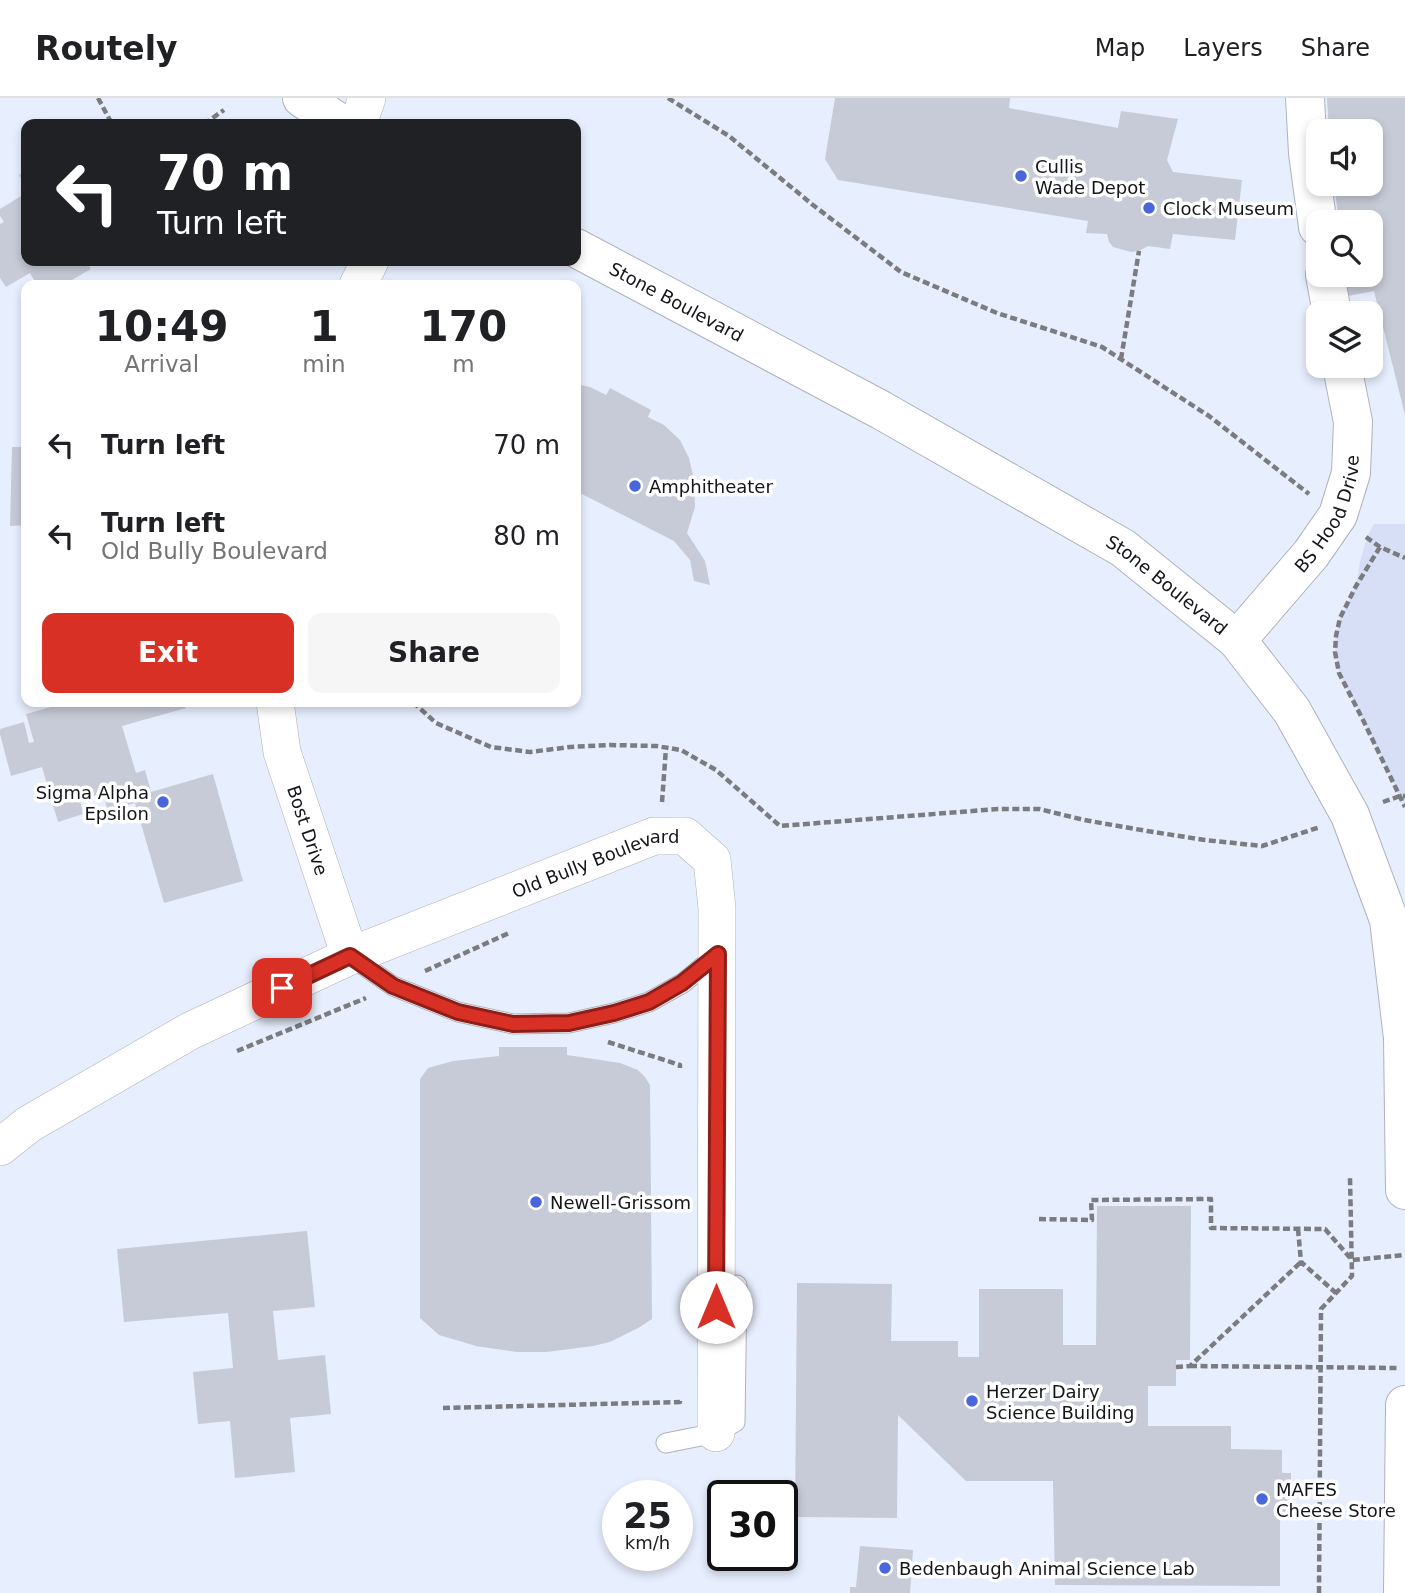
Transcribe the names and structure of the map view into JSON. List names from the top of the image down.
{
  "streets": {
    "street": [
      "Stone Boulevard",
      "BS Hood Drive",
      "Bost Drive",
      "Old Bully Boulevard"
    ]
  },
  "crossings": [
    ["Stone Boulevard", "BS Hood Drive"],
    ["Bost Drive", "Old Bully Boulevard"]
  ],
  "places": [
    "Cullis Wade Depot",
    "Clock Museum",
    "Amphitheater",
    "Sigma Alpha Epsilon",
    "Newell-Grissom",
    "Herzer Dairy Science Building",
    "MAFES Cheese Store",
    "Bedenbaugh Animal Science Lab"
  ],
  "page": {
    "header": "Routely",
    "nav": ["Map", "Layers", "Share"],
    "turn": ["70 m", "Turn left"],
    "eta": [
      "10:49",
      "Arrival",
      "1",
      "min",
      "170",
      "m"
    ],
    "list": [
      {
        "name": "Turn left",
        "value": "70 m"
      },
      {
        "name": "Turn left",
        "note": "Old Bully Boulevard",
        "value": "80 m"
      }
    ],
    "buttons": ["Exit", "Share"],
    "speed": "25 km/h",
    "limit": "30"
  }
}
